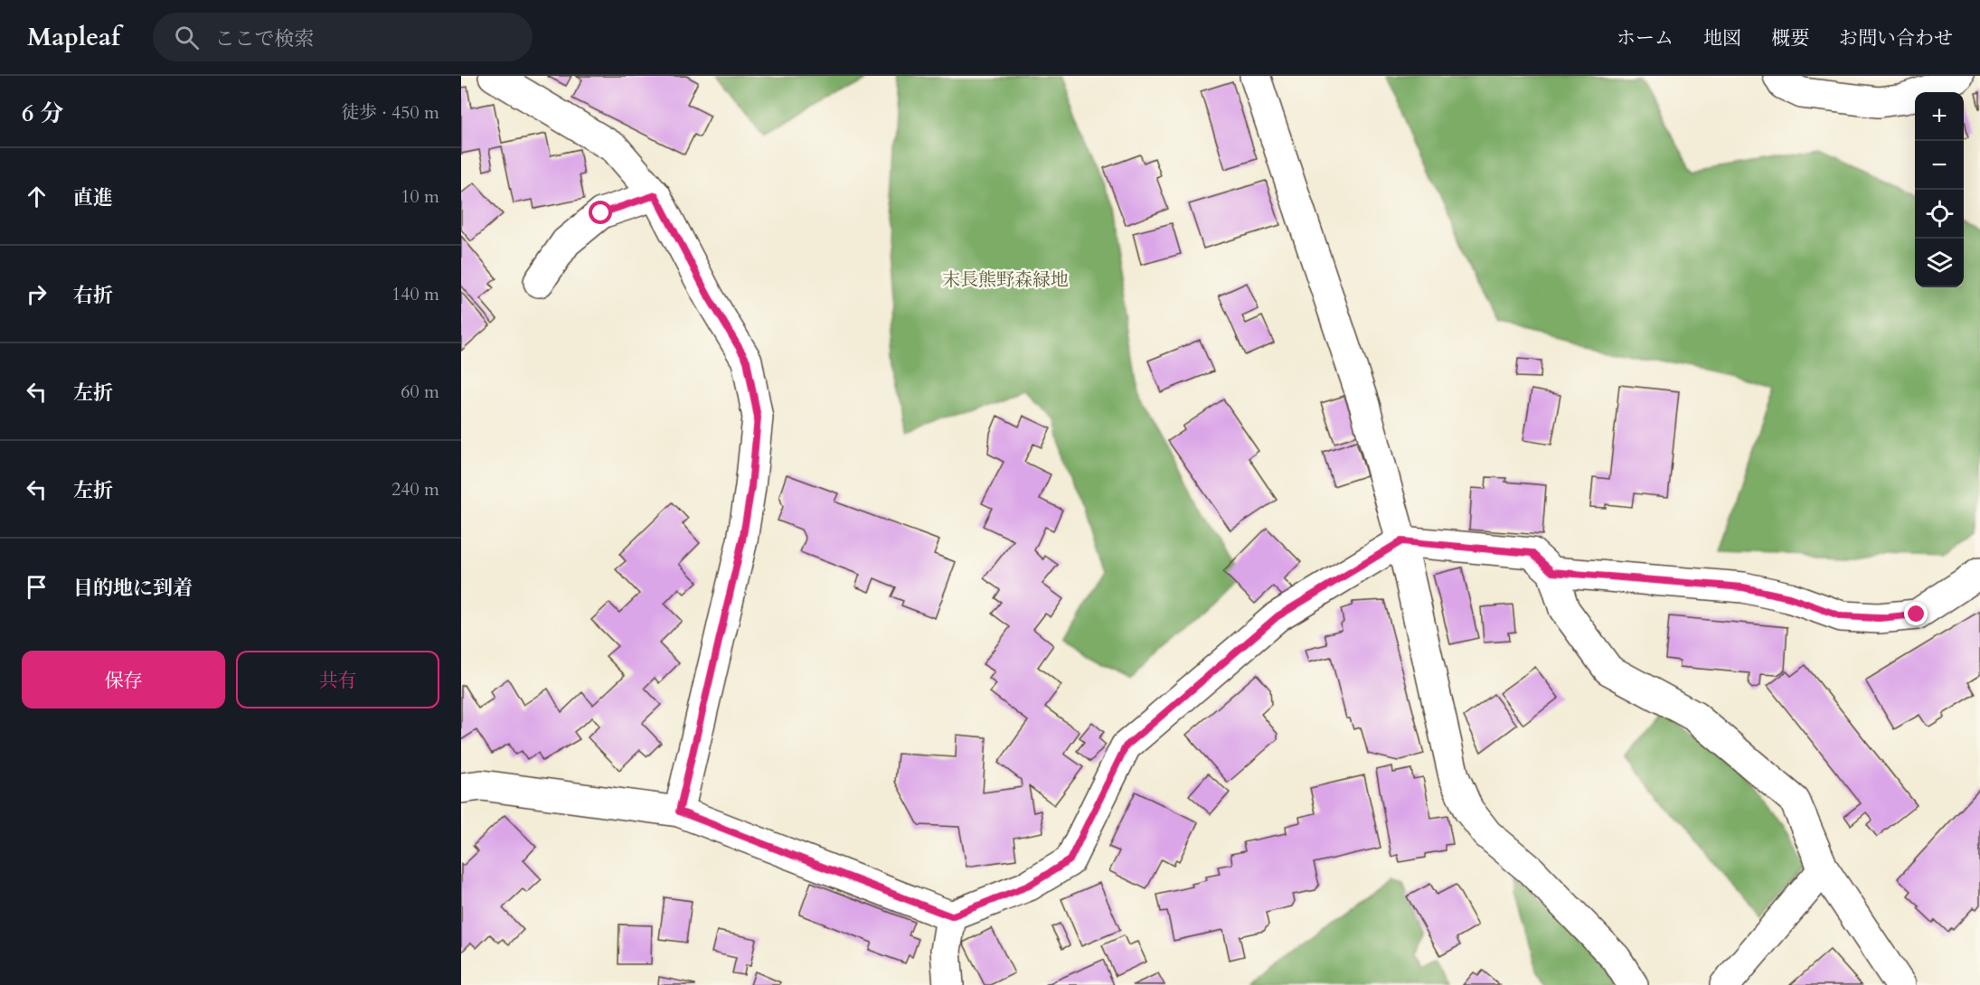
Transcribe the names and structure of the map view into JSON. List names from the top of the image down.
{
  "parks": ["末長熊野森緑地"],
  "page": {
    "header": "Mapleaf",
    "search": "ここで検索",
    "nav": [
      "ホーム",
      "地図",
      "概要",
      "お問い合わせ"
    ],
    "heading": ["6 分", "徒歩 · 450 m"],
    "map_buttons": ["+", "−"],
    "list": [
      ["直進", "10 m"],
      ["右折", "140 m"],
      ["左折", "60 m"],
      ["左折", "240 m"],
      "目的地に到着"
    ],
    "buttons": ["保存", "共有"]
  }
}
